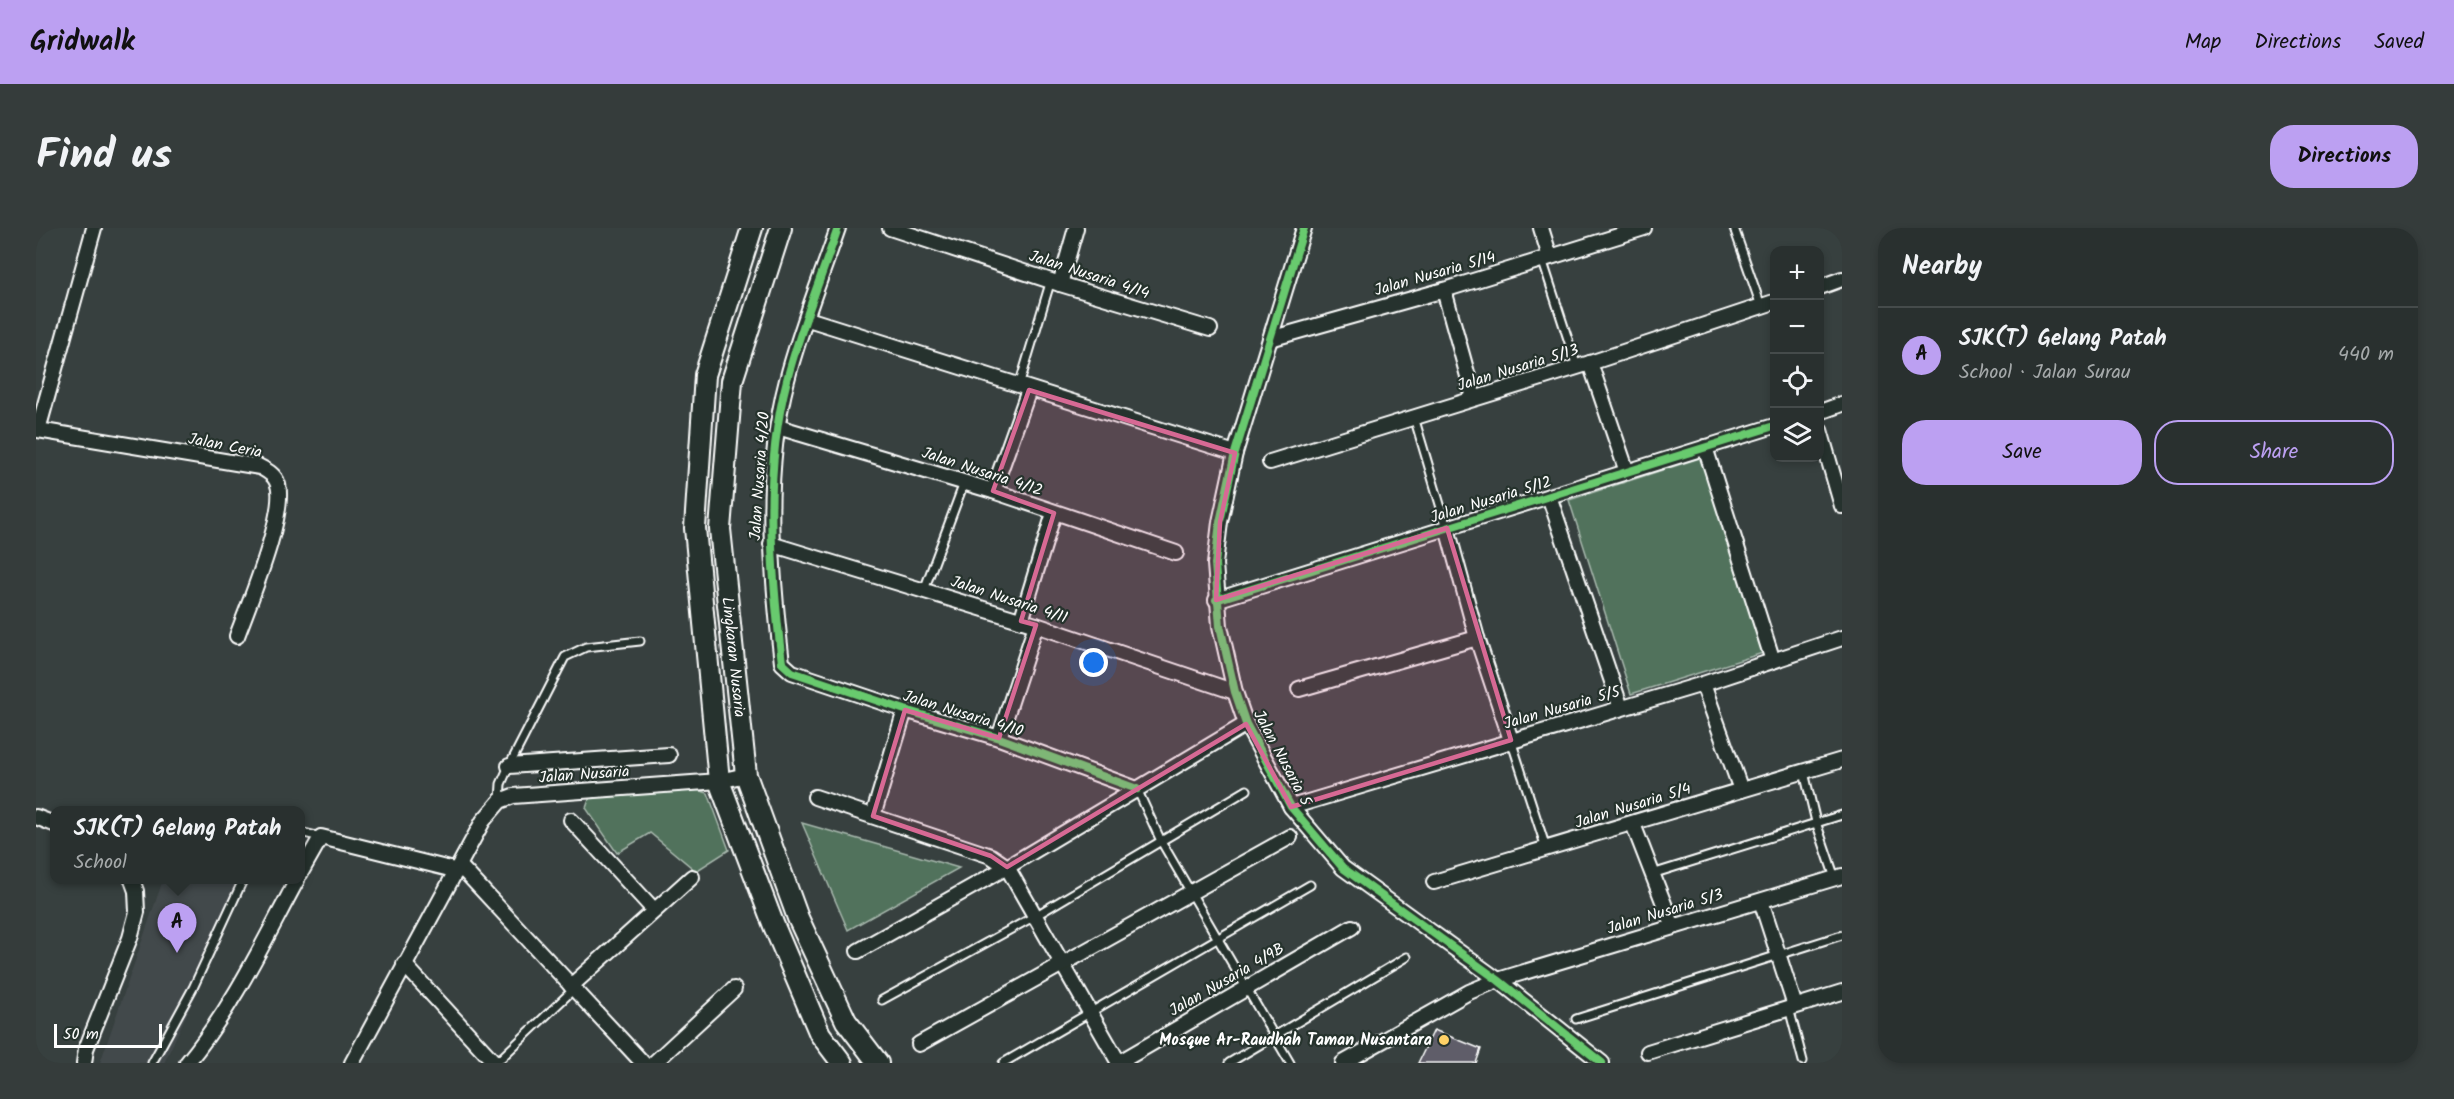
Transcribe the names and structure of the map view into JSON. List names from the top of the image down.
{
  "streets": {
    "main road": ["Lingkaran Nusaria"],
    "street": [
      "Jalan Nusaria 5/14",
      "Jalan Nusaria 4/14",
      "Jalan Nusaria 5/13",
      "Jalan Ceria",
      "Jalan Nusaria 4/12",
      "Jalan Nusaria 4/20",
      "Jalan Nusaria 5/12",
      "Jalan Nusaria 4/11",
      "Jalan Nusaria 5/5",
      "Jalan Nusaria 4/10",
      "Jalan Nusaria 5",
      "Jalan Nusaria",
      "Jalan Nusaria 5/4",
      "Jalan Nusaria 5/3",
      "Jalan Nusaria 4/9B"
    ]
  },
  "crossings": [
    ["Jalan Nusaria 5/14", "Jalan Nusaria 5"],
    ["Jalan Nusaria 4/12", "Jalan Nusaria 4/20"],
    ["Jalan Nusaria 4/20", "Jalan Nusaria 4/11"],
    ["Jalan Nusaria 4/20", "Jalan Nusaria 4/10"],
    ["Jalan Nusaria 5/12", "Jalan Nusaria 5"],
    ["Jalan Nusaria 4/11", "Jalan Nusaria 5"],
    ["Lingkaran Nusaria", "Jalan Nusaria"],
    ["Jalan Nusaria 5/5", "Jalan Nusaria 5"],
    ["Jalan Nusaria 5", "Jalan Nusaria 5/3"]
  ],
  "places": ["Mosque Ar-Raudhah Taman Nusantara"],
  "scale_bar": "50 m",
  "page": {
    "header": "Gridwalk",
    "nav": ["Map", "Directions", "Saved"],
    "title": "Find us",
    "buttons": [
      "Directions",
      ["Save", "Share"]
    ],
    "heading": "Nearby",
    "map_buttons": ["+", "−"],
    "list": [
      {
        "mark": "A",
        "name": "SJK(T) Gelang Patah",
        "note": "School · Jalan Surau",
        "value": "440 m"
      }
    ],
    "popup": ["SJK(T) Gelang Patah", "School"],
    "pins": "A",
    "scale": "50 m"
  }
}
